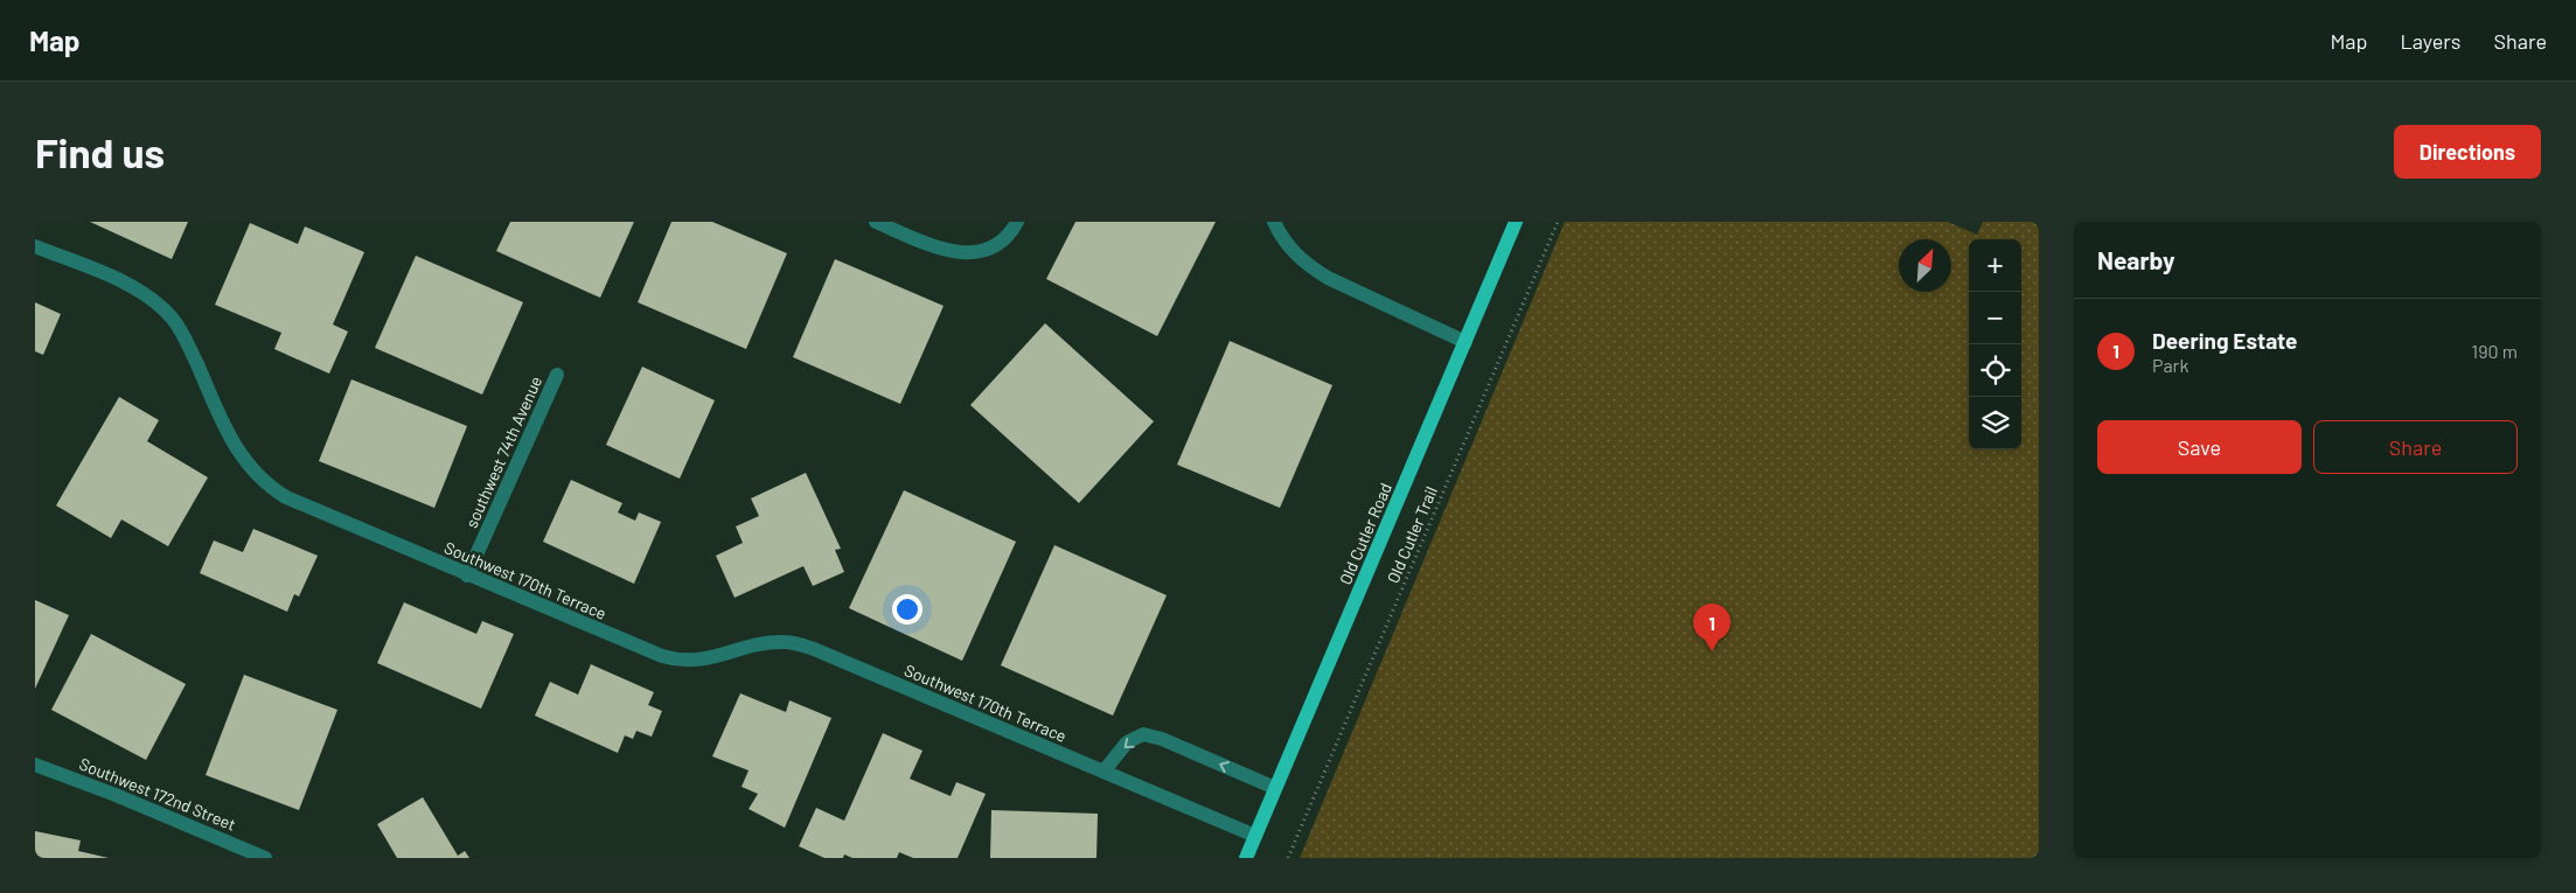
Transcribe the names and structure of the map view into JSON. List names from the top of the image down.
{
  "streets": {
    "main road": ["Old Cutler Road"],
    "street": ["southwest 74th Avenue", "Southwest 170th Terrace", "Southwest 172nd Street"],
    "path": ["Old Cutler Trail"]
  },
  "crossings": [
    ["southwest 74th Avenue", "Southwest 170th Terrace"],
    ["Old Cutler Road", "Southwest 170th Terrace"]
  ],
  "north": "top right",
  "page": {
    "header": "Map",
    "nav": ["Map", "Layers", "Share"],
    "buttons": [
      "Directions",
      ["Save", "Share"]
    ],
    "title": "Find us",
    "heading": "Nearby",
    "map_buttons": ["+", "−"],
    "list": [
      {
        "mark": "1",
        "name": "Deering Estate",
        "note": "Park",
        "value": "190 m"
      }
    ],
    "pins": "1"
  }
}
